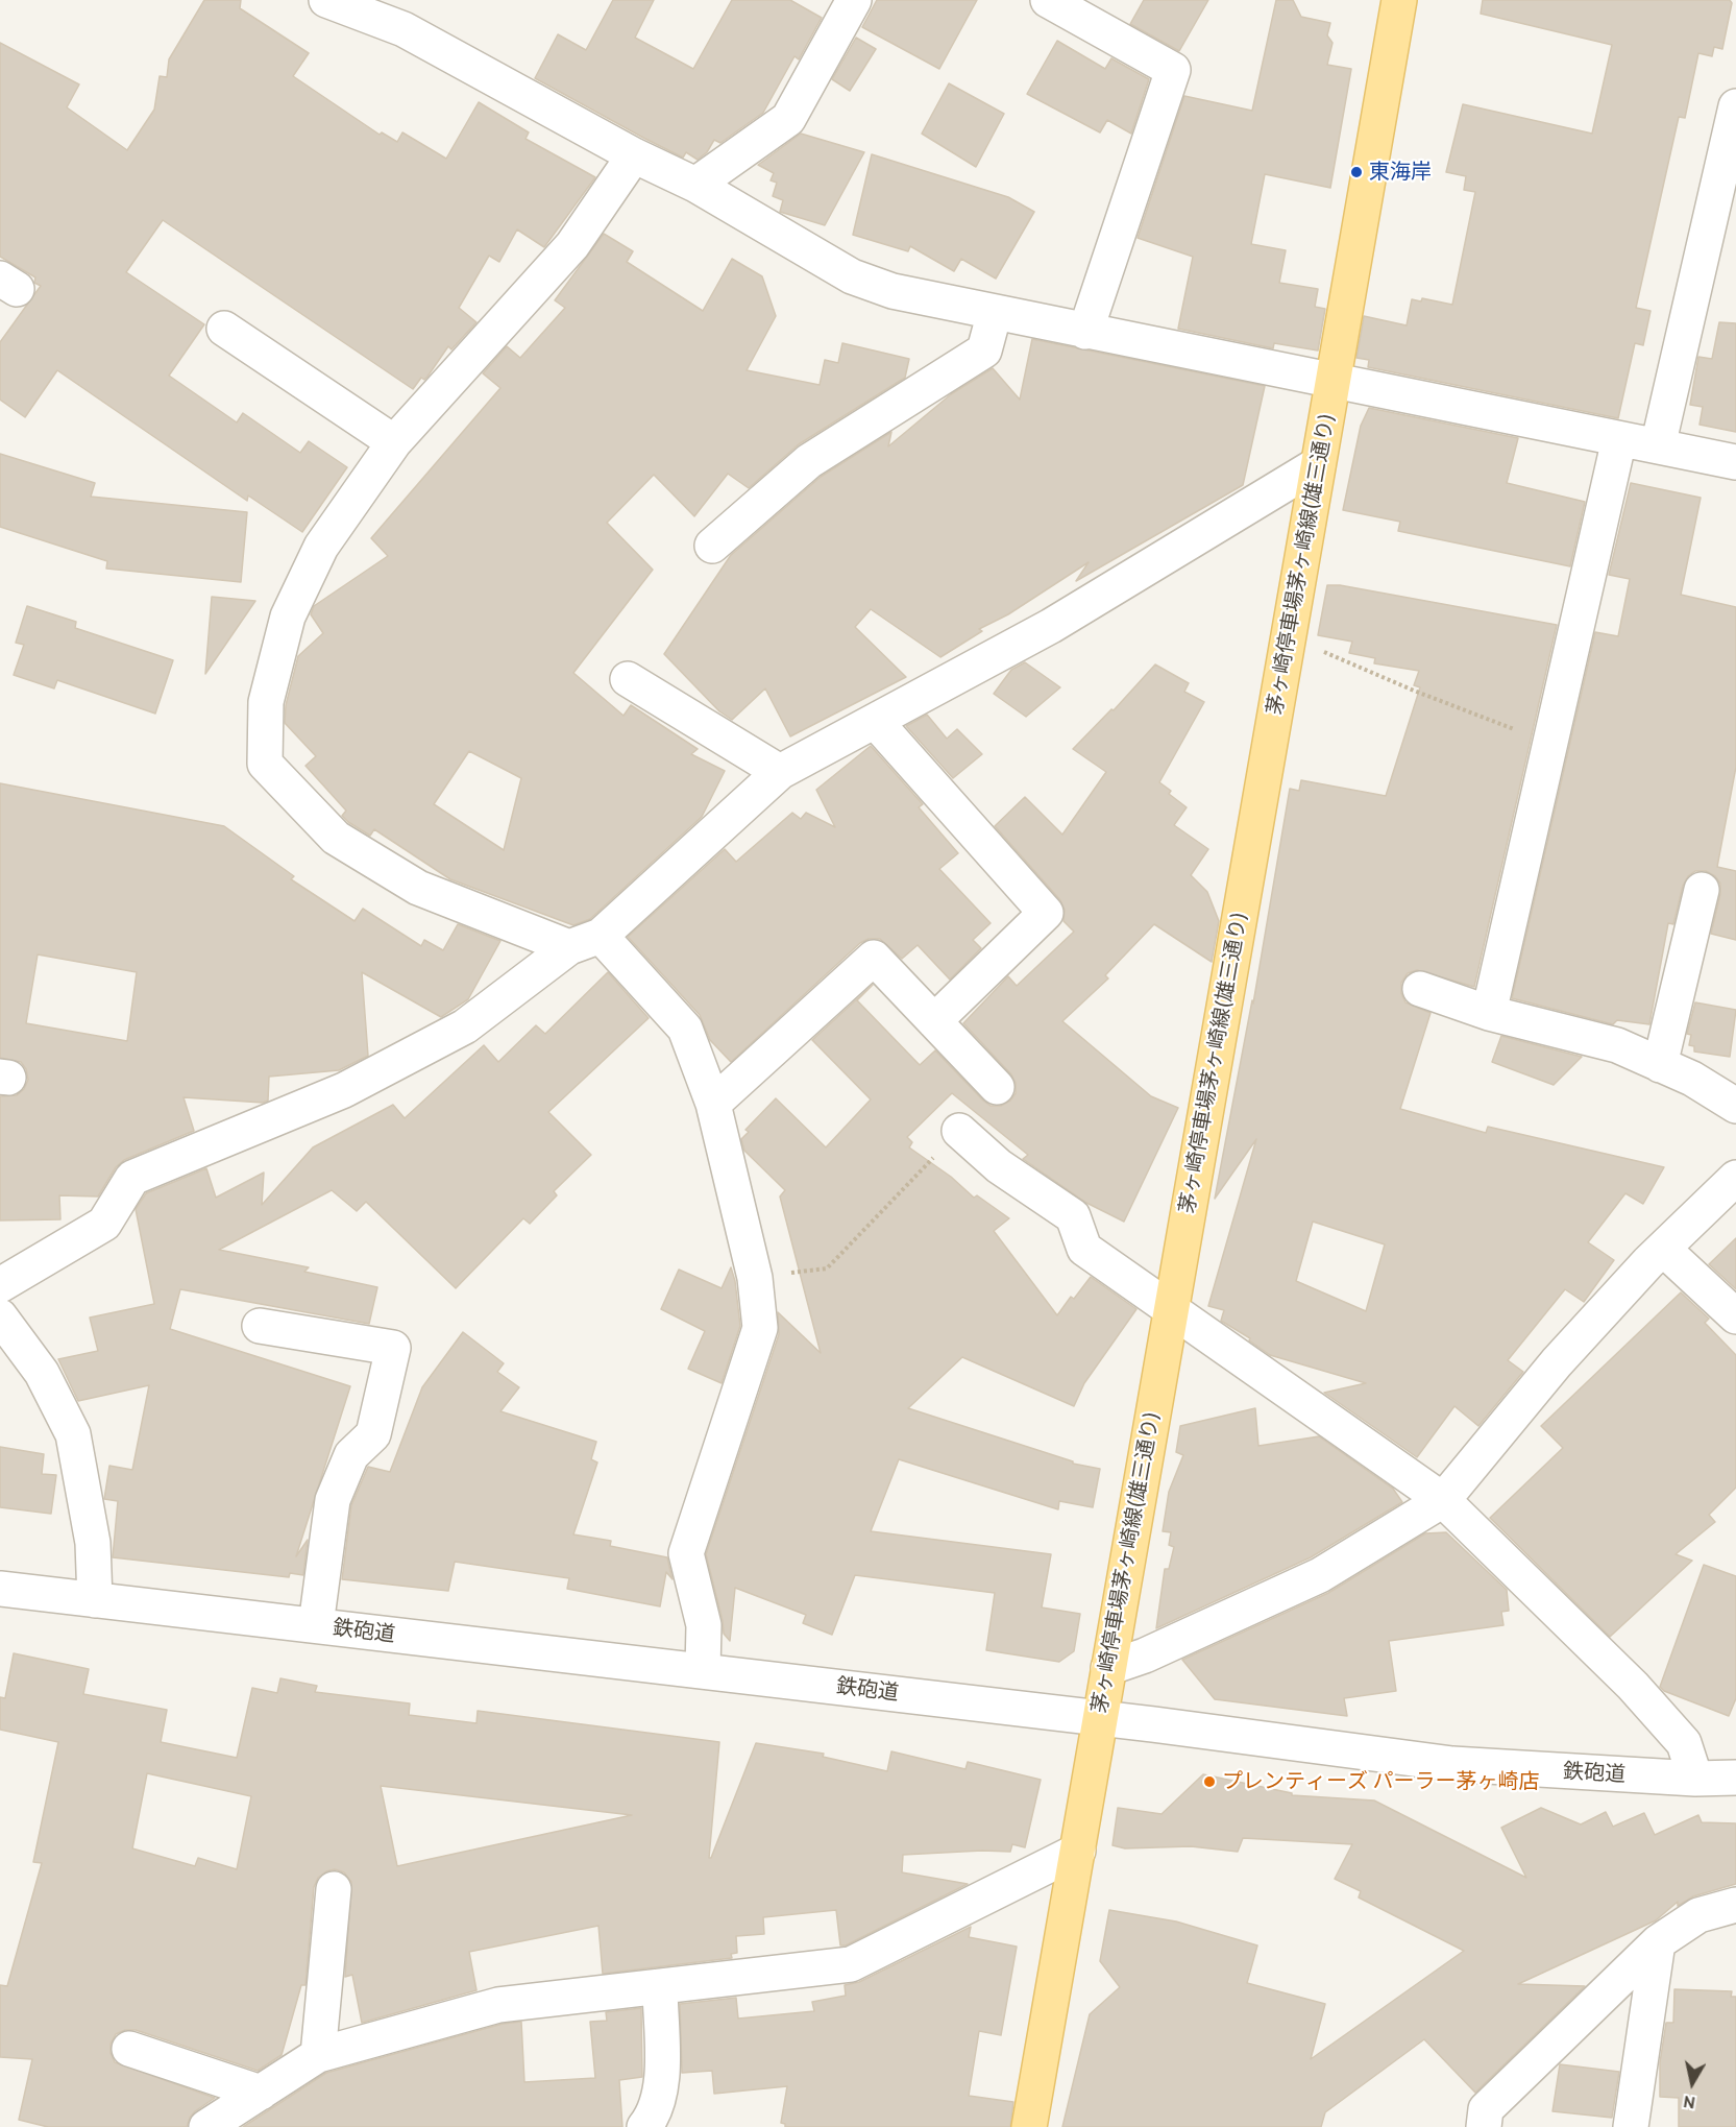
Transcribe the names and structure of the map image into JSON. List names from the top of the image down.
{
  "streets": {
    "main road": ["茅ヶ崎停車場茅ヶ崎線(雄三通り)"],
    "street": ["鉄砲道"]
  },
  "crossings": [
    ["茅ヶ崎停車場茅ヶ崎線(雄三通り)", "鉄砲道"]
  ],
  "places": ["東海岸", "プレンティーズ パーラー茅ヶ崎店"],
  "north": "bottom"
}
